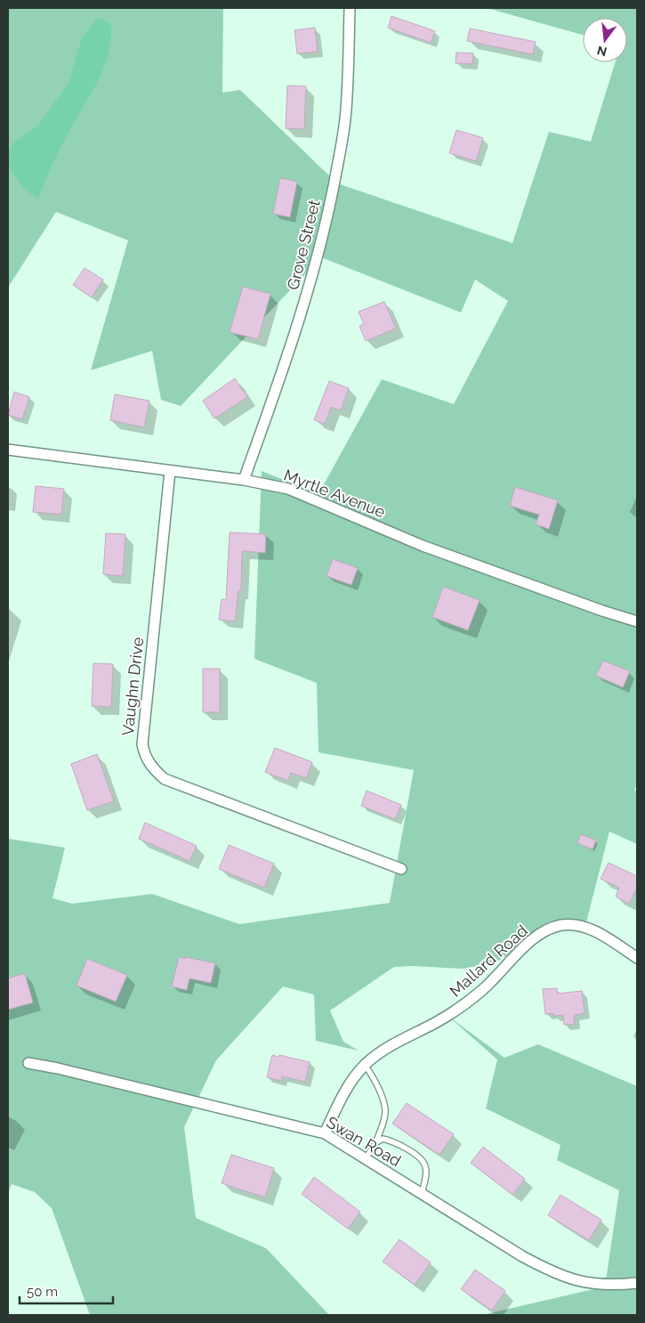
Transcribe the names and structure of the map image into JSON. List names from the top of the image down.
{
  "streets": {
    "street": [
      "Grove Street",
      "Myrtle Avenue",
      "Vaughn Drive",
      "Mallard Road",
      "Swan Road"
    ]
  },
  "crossings": [
    ["Grove Street", "Myrtle Avenue"],
    ["Myrtle Avenue", "Vaughn Drive"],
    ["Mallard Road", "Swan Road"]
  ],
  "scale_bar": "50 m",
  "north": "bottom"
}
